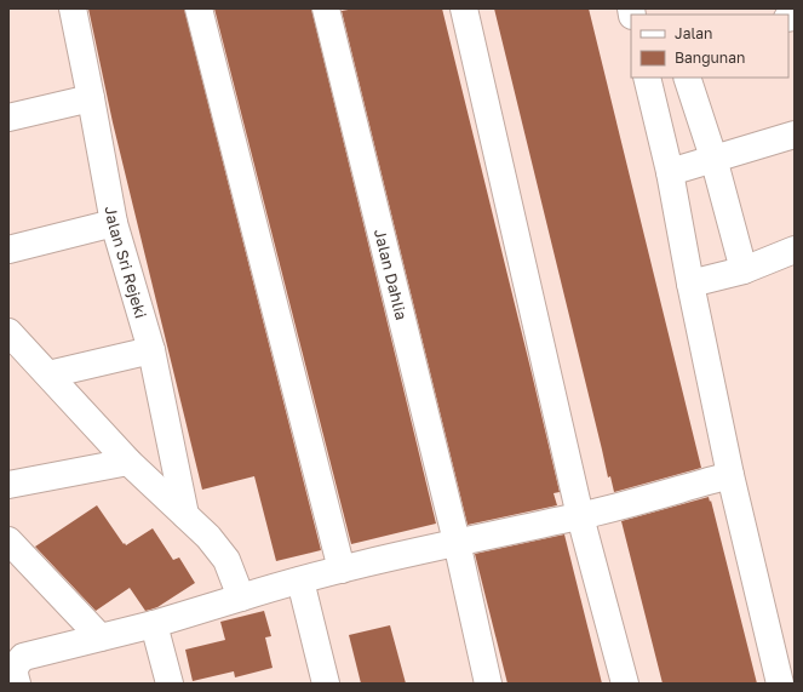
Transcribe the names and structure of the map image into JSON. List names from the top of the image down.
{
  "streets": {
    "street": ["Jalan Sri Rejeki", "Jalan Dahlia"]
  },
  "legend": ["Jalan", "Bangunan"]
}
